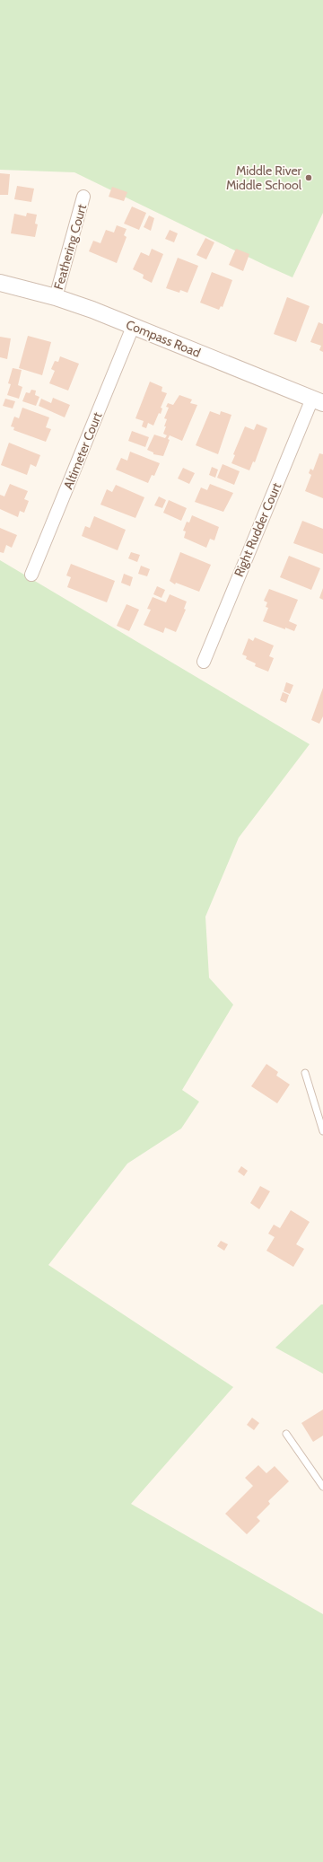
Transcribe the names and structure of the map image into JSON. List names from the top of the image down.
{
  "streets": {
    "street": [
      "Feathering Court",
      "Compass Road",
      "Altimeter Court",
      "Right Rudder Court"
    ]
  },
  "crossings": [
    ["Feathering Court", "Compass Road"],
    ["Compass Road", "Altimeter Court"],
    ["Compass Road", "Right Rudder Court"]
  ],
  "places": ["Middle River Middle School"]
}
